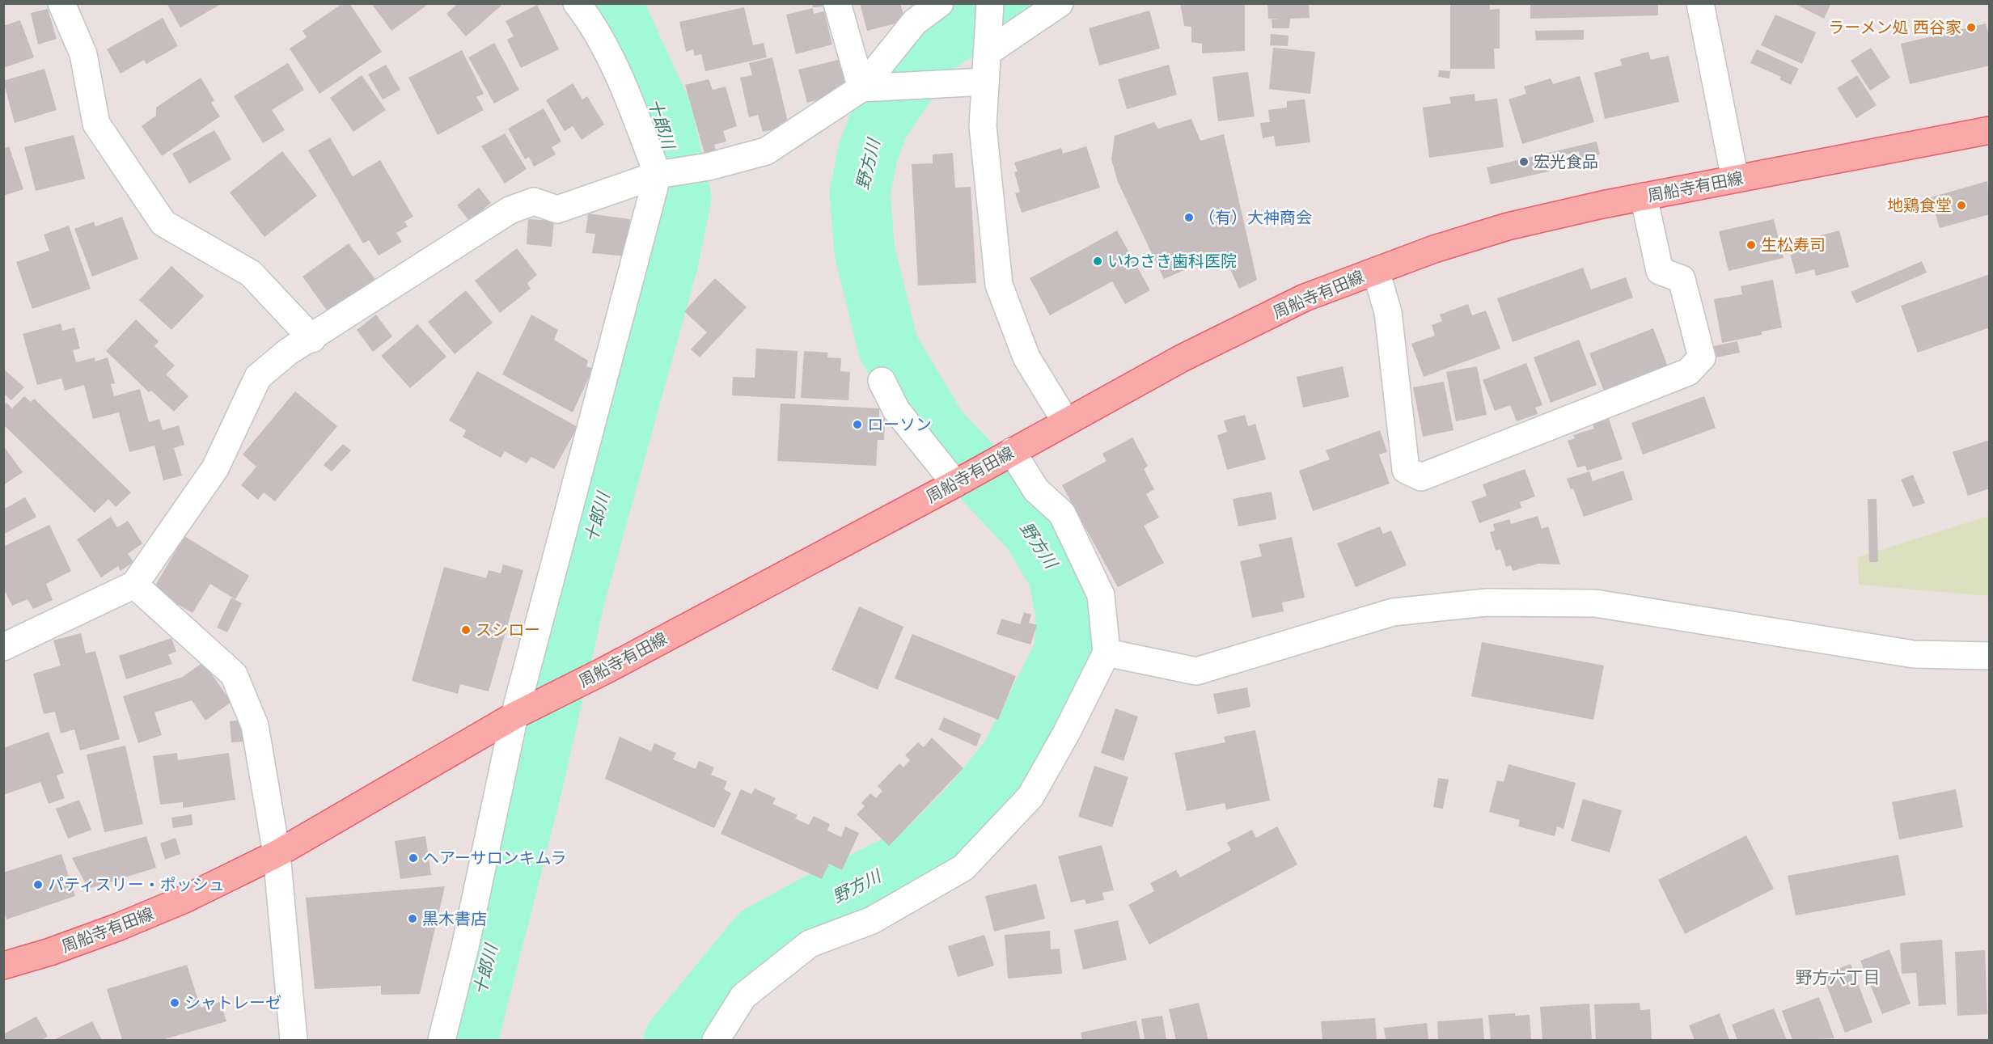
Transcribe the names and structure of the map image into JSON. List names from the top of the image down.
{
  "streets": {
    "main road": ["周船寺有田線"]
  },
  "districts": ["野方六丁目"],
  "water": ["十郎川", "野方川"],
  "places": [
    "ラーメン処 西谷家",
    "宏光食品",
    "地鶏食堂",
    "（有）大神商会",
    "生松寿司",
    "いわさき歯科医院",
    "ローソン",
    "スシロー",
    "ヘアーサロンキムラ",
    "パティスリー・ポッシュ",
    "黒木書店",
    "シャトレーゼ"
  ]
}
